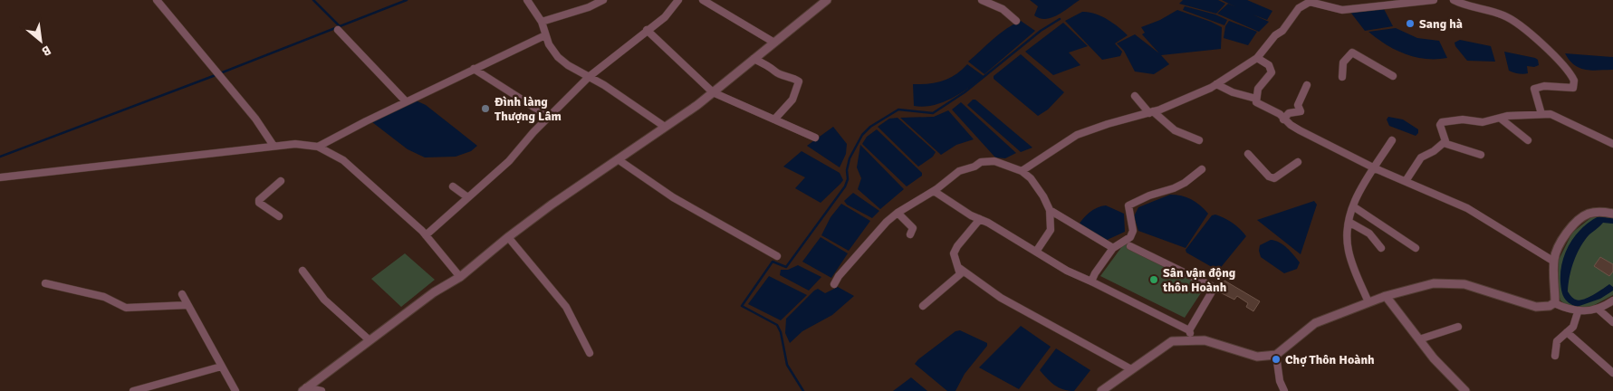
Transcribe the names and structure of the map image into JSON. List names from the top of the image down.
{
  "places": [
    "Sang hà",
    "Đình làng Thượng Lâm",
    "Sân vận động thôn Hoành",
    "Chợ Thôn Hoành"
  ],
  "north": "bottom right"
}
